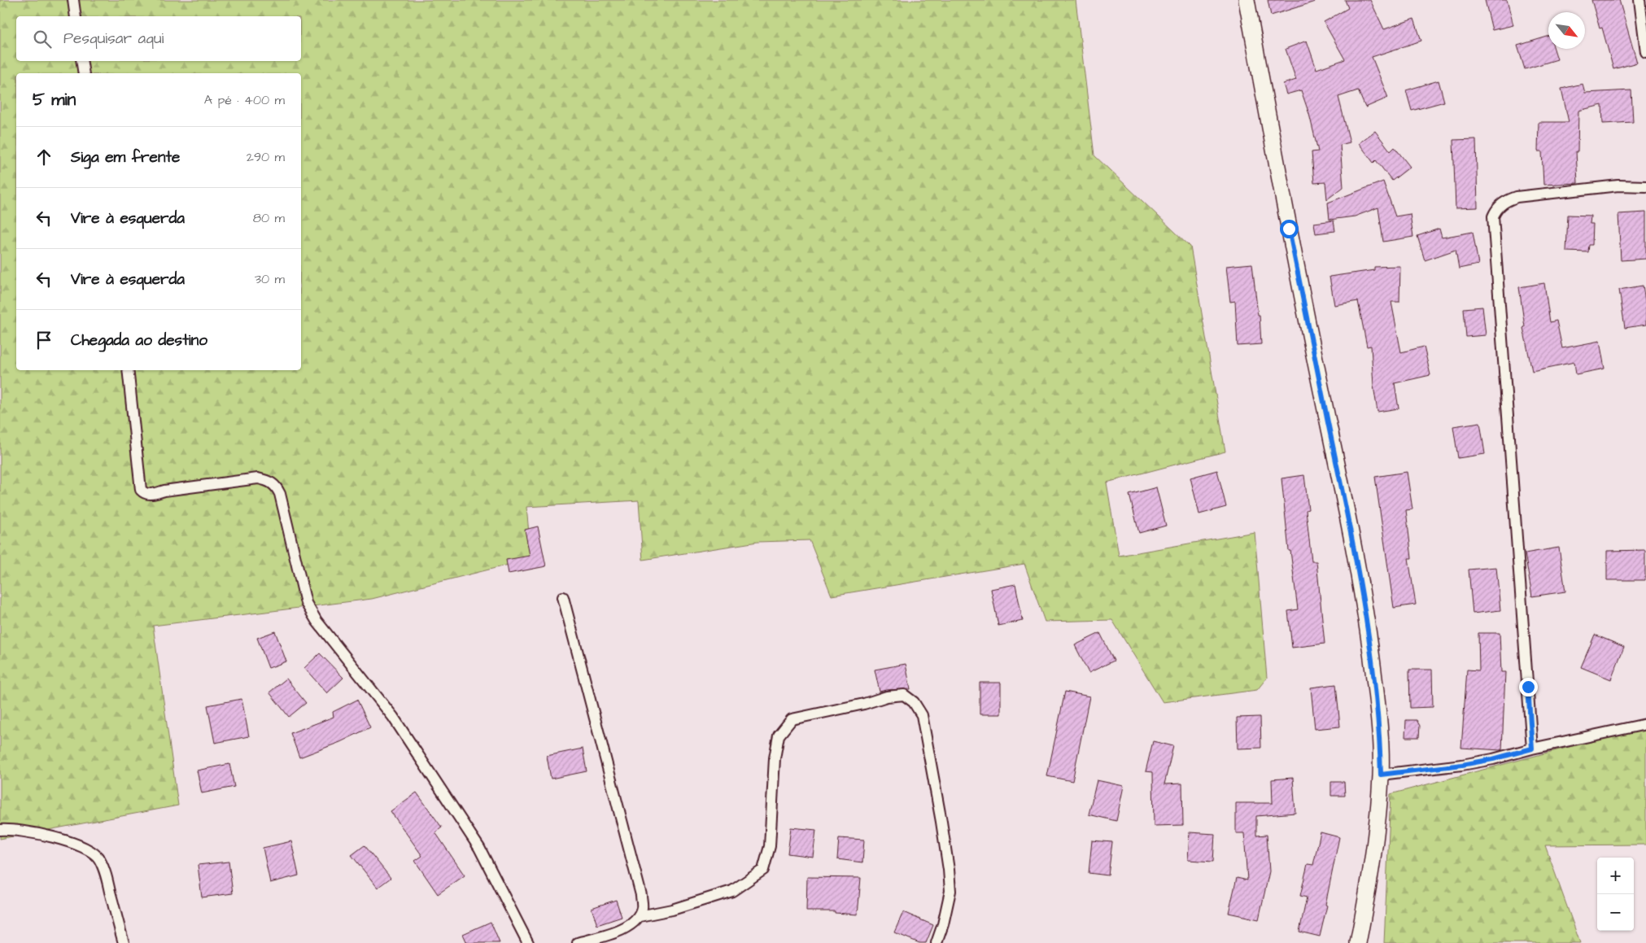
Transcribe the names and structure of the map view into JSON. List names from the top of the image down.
{
  "north": "bottom right",
  "page": {
    "search": "Pesquisar aqui",
    "heading": ["5 min", "A pé · 400 m"],
    "list": [
      ["Siga em frente", "290 m"],
      ["Vire à esquerda", "80 m"],
      ["Vire à esquerda", "30 m"],
      "Chegada ao destino"
    ],
    "map_buttons": ["+", "−"]
  }
}
